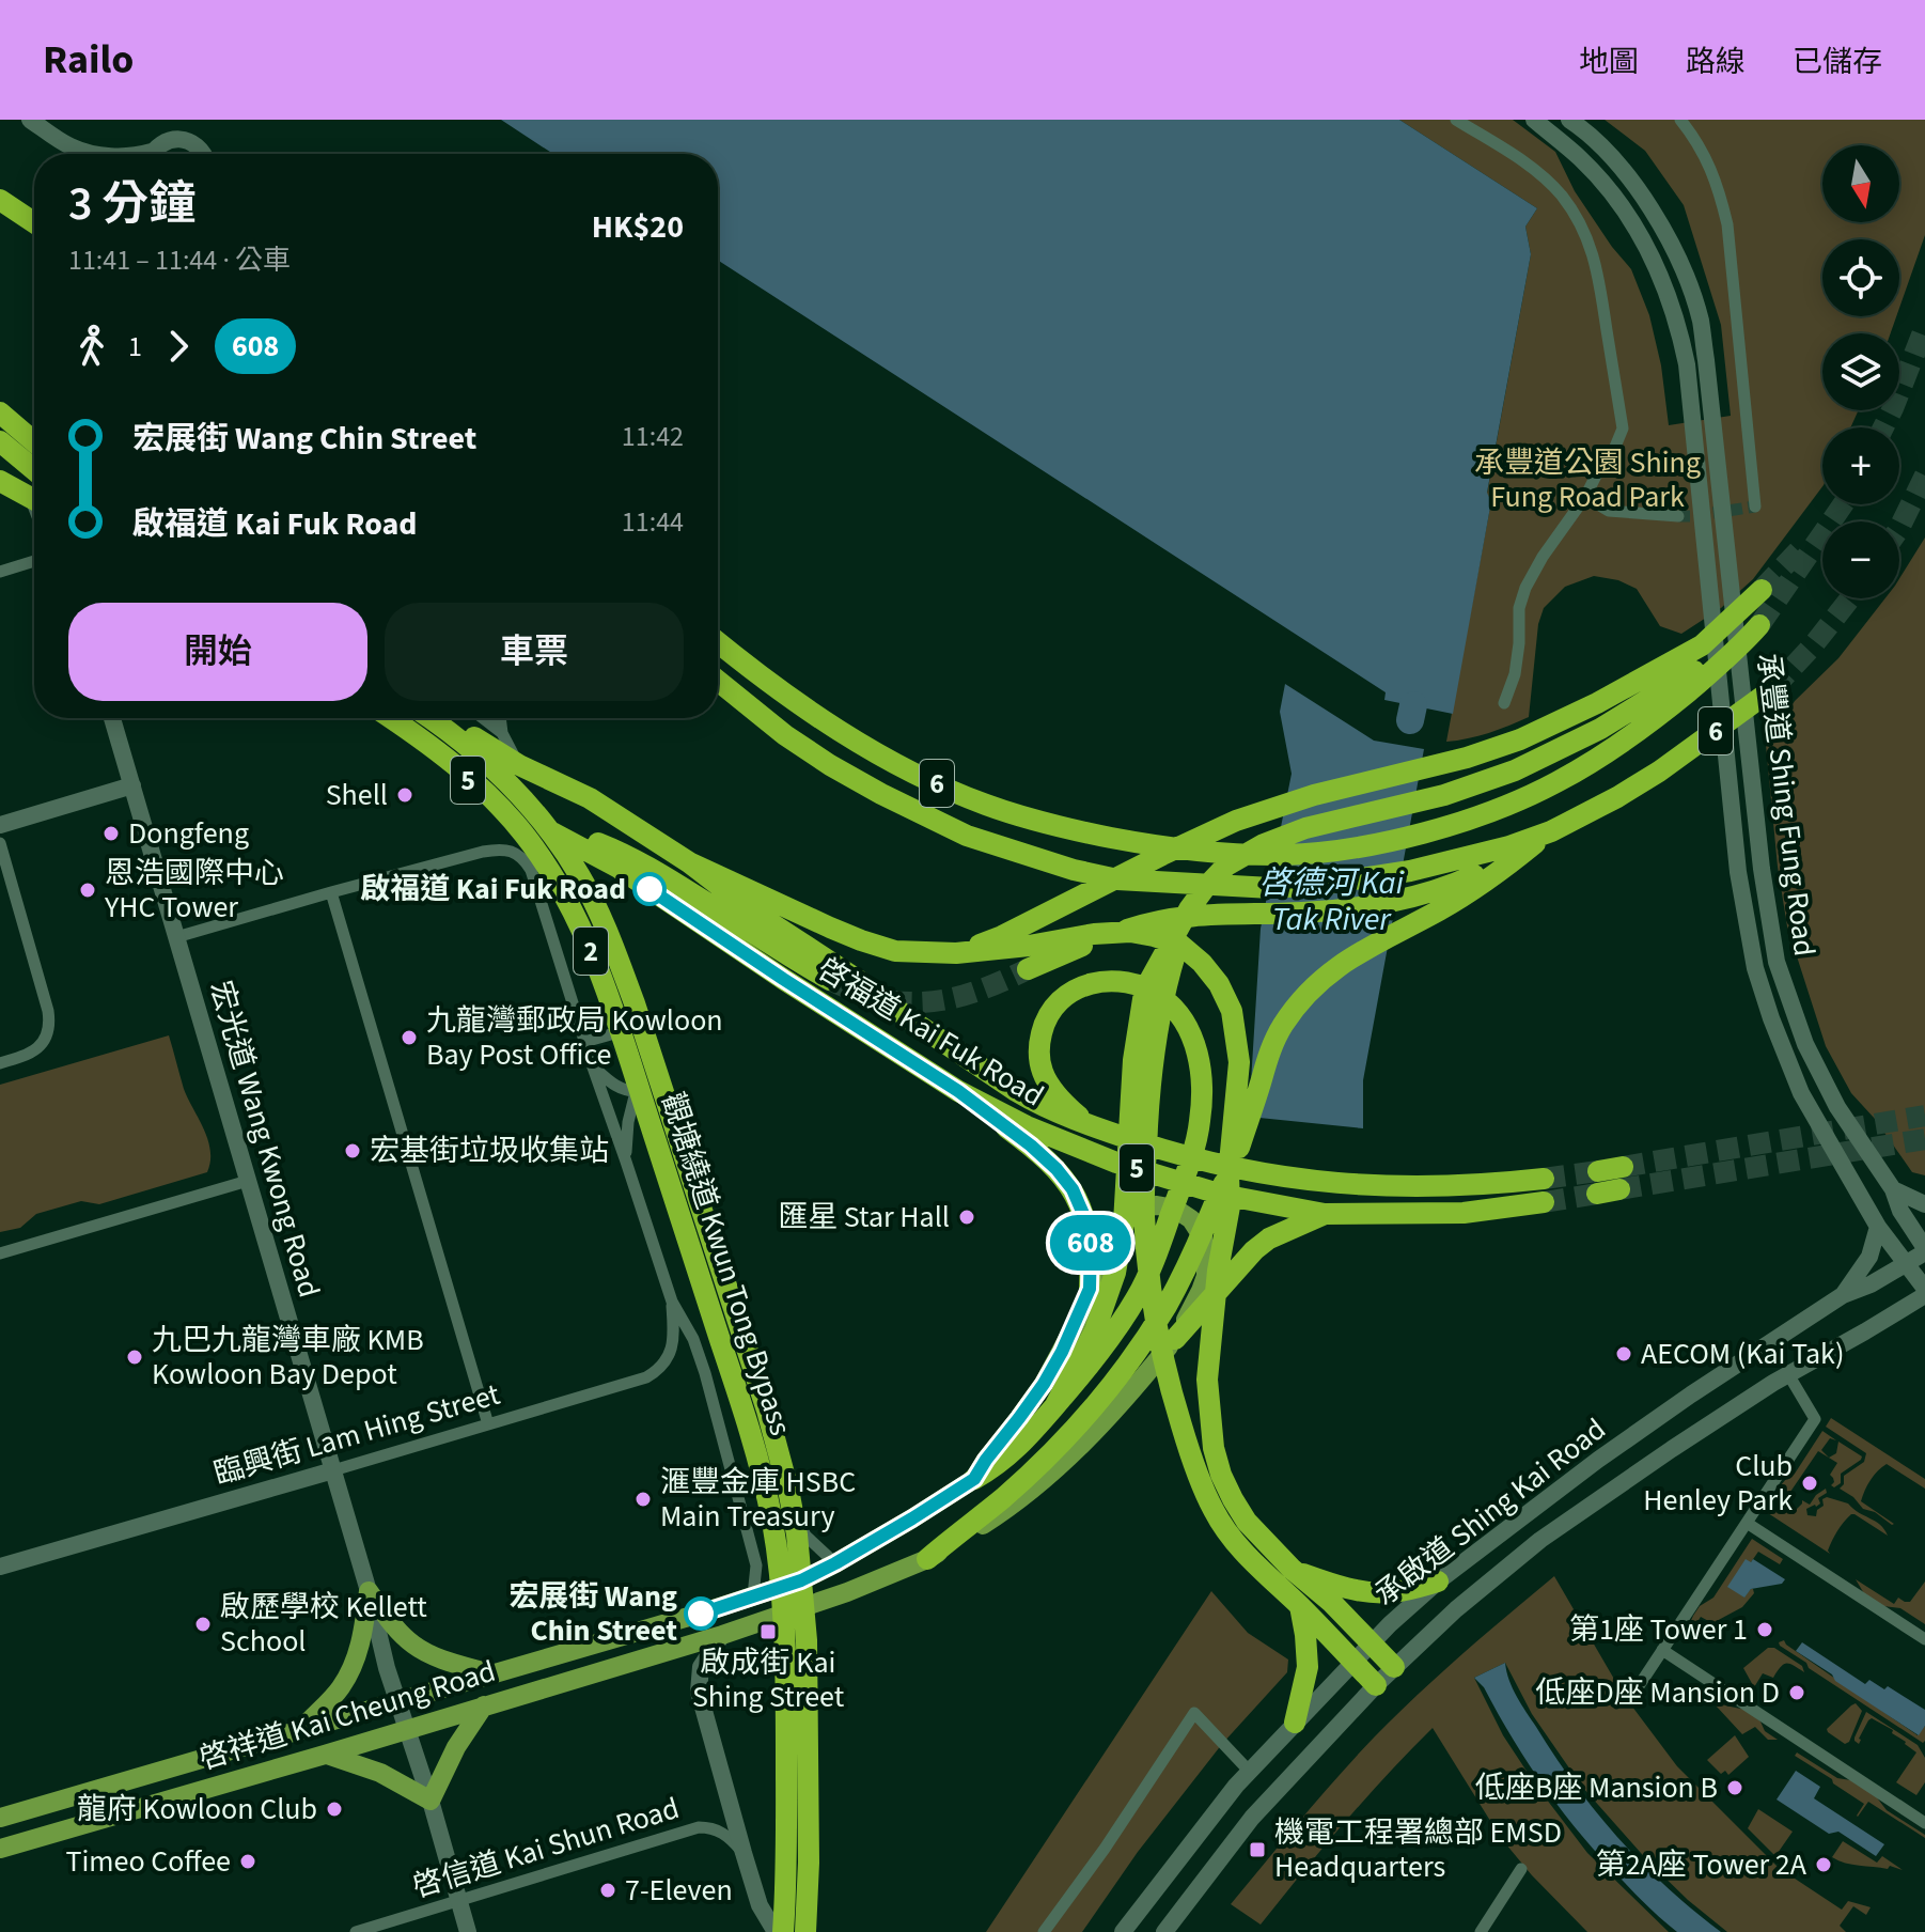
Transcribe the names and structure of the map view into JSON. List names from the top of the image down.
{
  "streets": {
    "highway": [
      "6",
      "5",
      "2",
      "啓福道 Kai Fuk Road",
      "觀塘繞道 Kwun Tong Bypass"
    ],
    "main road": [
      "承豐道 Shing Fung Road",
      "宏光道 Wang Kwong Road",
      "臨興街 Lam Hing Street",
      "承啟道 Shing Kai Road",
      "啓祥道 Kai Cheung Road"
    ],
    "street": ["啓信道 Kai Shun Road"]
  },
  "crossings": [
    ["5", "啓福道 Kai Fuk Road"],
    ["承豐道 Shing Fung Road", "承啟道 Shing Kai Road"],
    ["宏光道 Wang Kwong Road", "臨興街 Lam Hing Street"],
    ["宏光道 Wang Kwong Road", "啓祥道 Kai Cheung Road"],
    ["宏光道 Wang Kwong Road", "啓信道 Kai Shun Road"]
  ],
  "water": ["啓德河 Kai Tak River"],
  "parks": ["承豐道公園 Shing Fung Road Park"],
  "places": {
    "other": [
      "Shell",
      "Dongfeng",
      "啟福道 Kai Fuk Road",
      "恩浩國際中心 YHC Tower",
      "九龍灣郵政局 Kowloon Bay Post Office",
      "宏基街垃圾收集站",
      "匯星 Star Hall",
      "AECOM (Kai Tak)",
      "九巴九龍灣車廠 KMB Kowloon Bay Depot",
      "Club Henley Park",
      "滙豐金庫 HSBC Main Treasury",
      "宏展街 Wang Chin Street",
      "啟歷學校 Kellett School",
      "第1座 Tower 1",
      "低座D座 Mansion D",
      "低座B座 Mansion B",
      "龍府 Kowloon Club",
      "Timeo Coffee",
      "第2A座 Tower 2A",
      "7-Eleven"
    ],
    "transit": ["啟成街 Kai Shing Street", "機電工程署總部 EMSD Headquarters"]
  },
  "lines": ["bus line 608"],
  "north": "bottom",
  "page": {
    "header": "Railo",
    "nav": ["地圖", "路線", "已儲存"],
    "on_map": "608",
    "map_buttons": ["+", "−"],
    "heading": ["3 分鐘", "11:41 – 11:44 · 公車", "HK$20"],
    "legs": ["1", "608"],
    "list": [
      {
        "name": "宏展街 Wang Chin Street",
        "value": "11:42"
      },
      {
        "name": "啟福道 Kai Fuk Road",
        "value": "11:44"
      }
    ],
    "buttons": ["開始", "車票"]
  }
}
